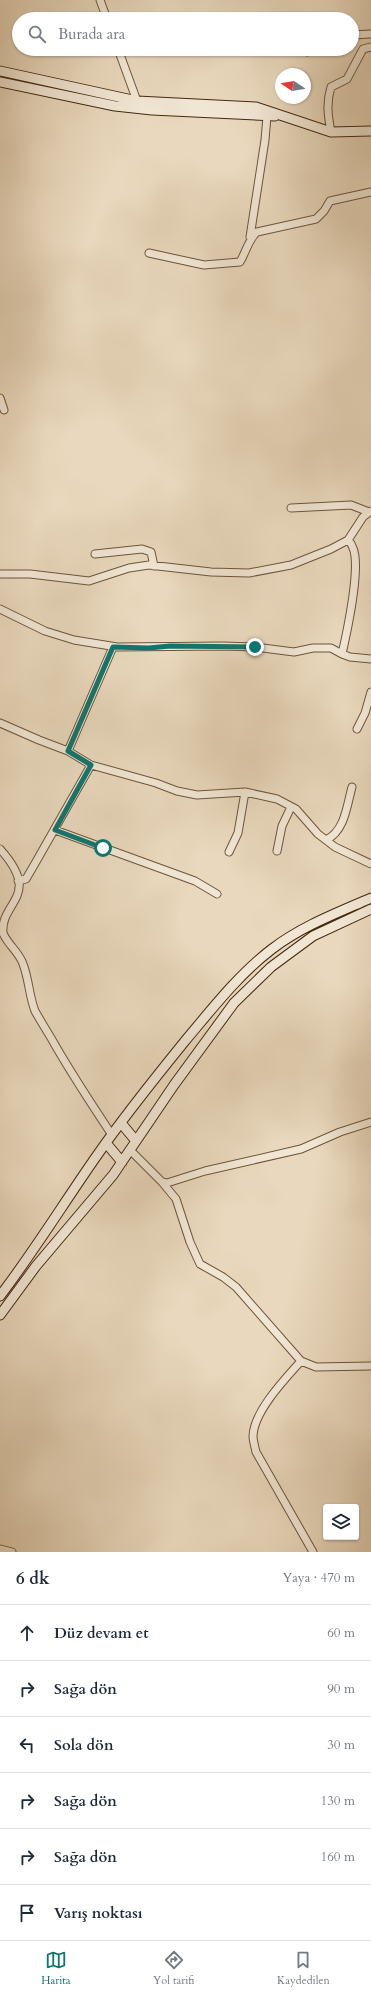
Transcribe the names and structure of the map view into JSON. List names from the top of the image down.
{
  "north": "left",
  "page": {
    "search": "Burada ara",
    "heading": ["6 dk", "Yaya · 470 m"],
    "list": [
      ["Düz devam et", "60 m"],
      ["Sağa dön", "90 m"],
      ["Sola dön", "30 m"],
      ["Sağa dön", "130 m"],
      ["Sağa dön", "160 m"],
      "Varış noktası"
    ],
    "nav": ["Harita", "Yol tarifi", "Kaydedilen"]
  }
}
